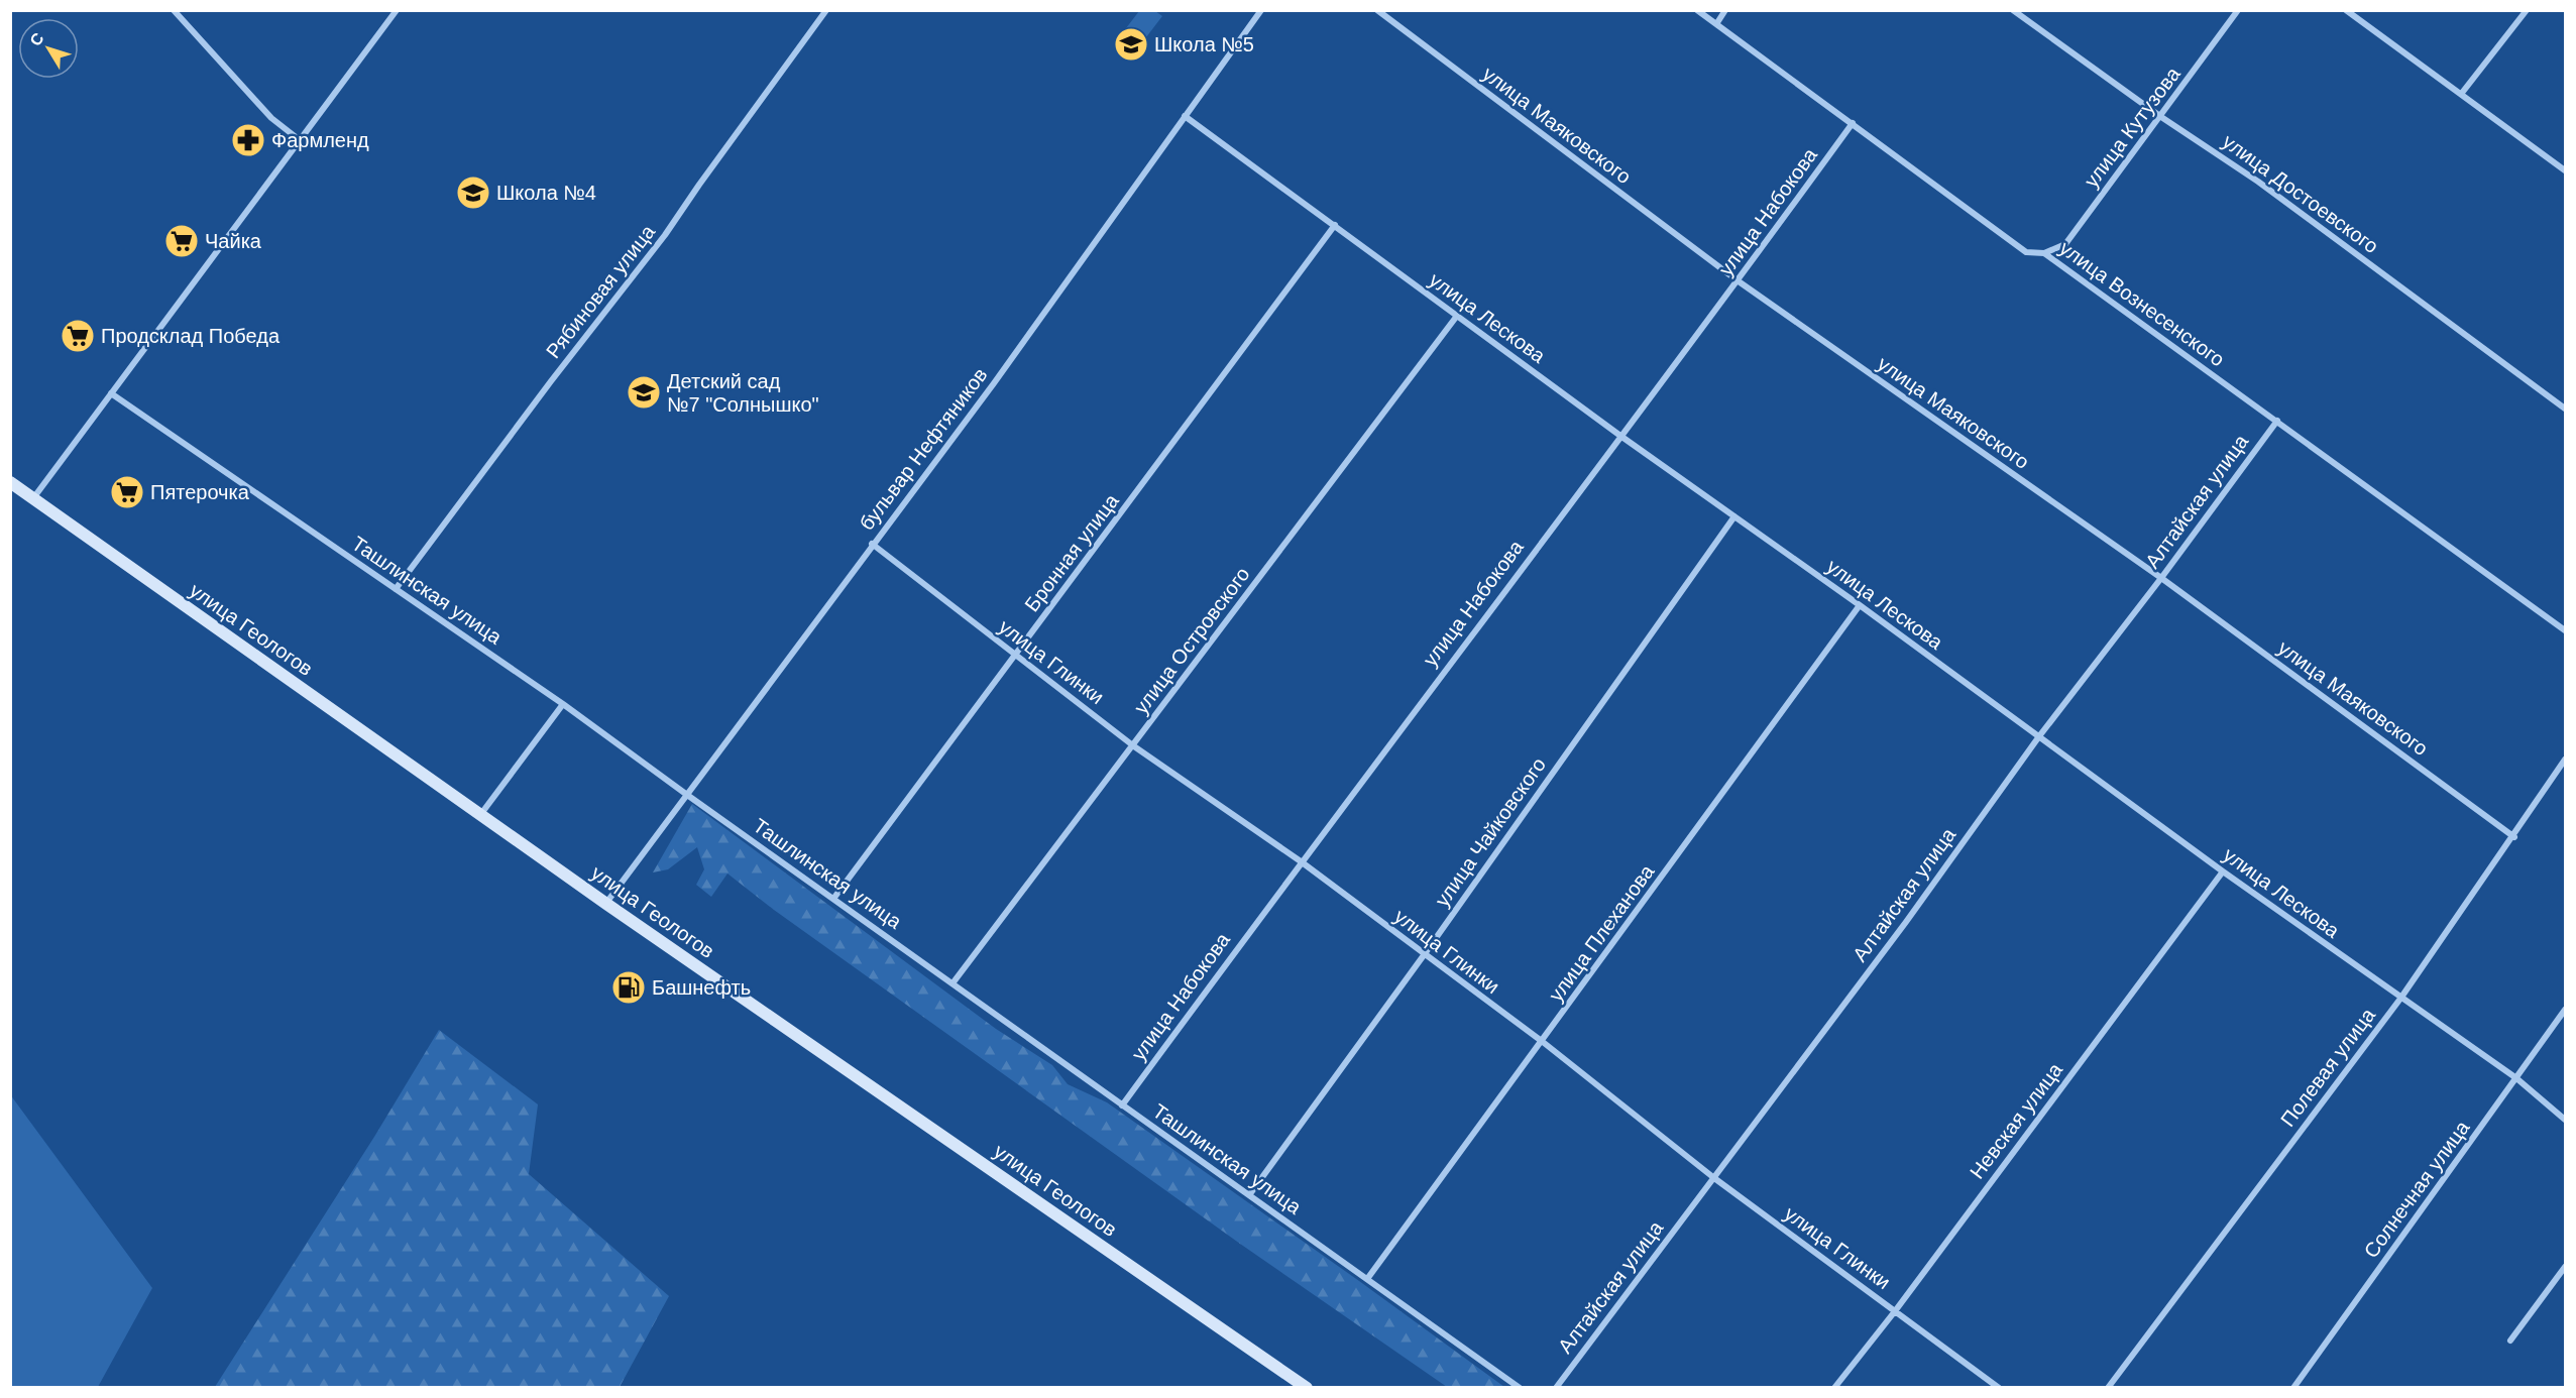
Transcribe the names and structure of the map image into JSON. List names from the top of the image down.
{
  "streets": {
    "main road": ["улица Геологов"],
    "street": [
      "улица Маяковского",
      "улица Кутузова",
      "улица Достоевского",
      "улица Набокова",
      "Рябиновая улица",
      "улица Вознесенского",
      "улица Лескова",
      "бульвар Нефтяников",
      "Алтайская улица",
      "Бронная улица",
      "Ташлинская улица",
      "улица Островского",
      "улица Глинки",
      "улица Чайковского",
      "улица Плеханова",
      "Полевая улица",
      "Невская улица",
      "Солнечная улица"
    ]
  },
  "crossings": [
    ["улица Маяковского", "улица Набокова"],
    ["улица Маяковского", "Алтайская улица"],
    ["улица Маяковского", "Полевая улица"],
    ["улица Кутузова", "улица Достоевского"],
    ["улица Кутузова", "улица Вознесенского"],
    ["улица Набокова", "улица Вознесенского"],
    ["улица Набокова", "улица Лескова"],
    ["улица Набокова", "Ташлинская улица"],
    ["улица Набокова", "улица Глинки"],
    ["Рябиновая улица", "Ташлинская улица"],
    ["улица Вознесенского", "Алтайская улица"],
    ["улица Лескова", "бульвар Нефтяников"],
    ["улица Лескова", "Алтайская улица"],
    ["улица Лескова", "Бронная улица"],
    ["улица Лескова", "улица Островского"],
    ["улица Лескова", "улица Чайковского"],
    ["улица Лескова", "улица Плеханова"],
    ["улица Лескова", "Полевая улица"],
    ["улица Лескова", "Невская улица"],
    ["улица Лескова", "Солнечная улица"],
    ["бульвар Нефтяников", "Ташлинская улица"],
    ["бульвар Нефтяников", "улица Геологов"],
    ["бульвар Нефтяников", "улица Глинки"],
    ["Алтайская улица", "улица Глинки"],
    ["Бронная улица", "Ташлинская улица"],
    ["Бронная улица", "улица Глинки"],
    ["Ташлинская улица", "улица Островского"],
    ["Ташлинская улица", "улица Чайковского"],
    ["Ташлинская улица", "улица Плеханова"],
    ["улица Островского", "улица Глинки"],
    ["улица Глинки", "улица Чайковского"],
    ["улица Глинки", "улица Плеханова"],
    ["улица Глинки", "Невская улица"]
  ],
  "places": {
    "school or university": ["Школа №5", "Школа №4", "Детский сад №7 \"Солнышко\""],
    "pharmacy": ["Фармленд"],
    "supermarket": ["Чайка", "Продсклад Победа", "Пятерочка"],
    "fuel station": ["Башнефть"]
  },
  "north": "top left"
}
